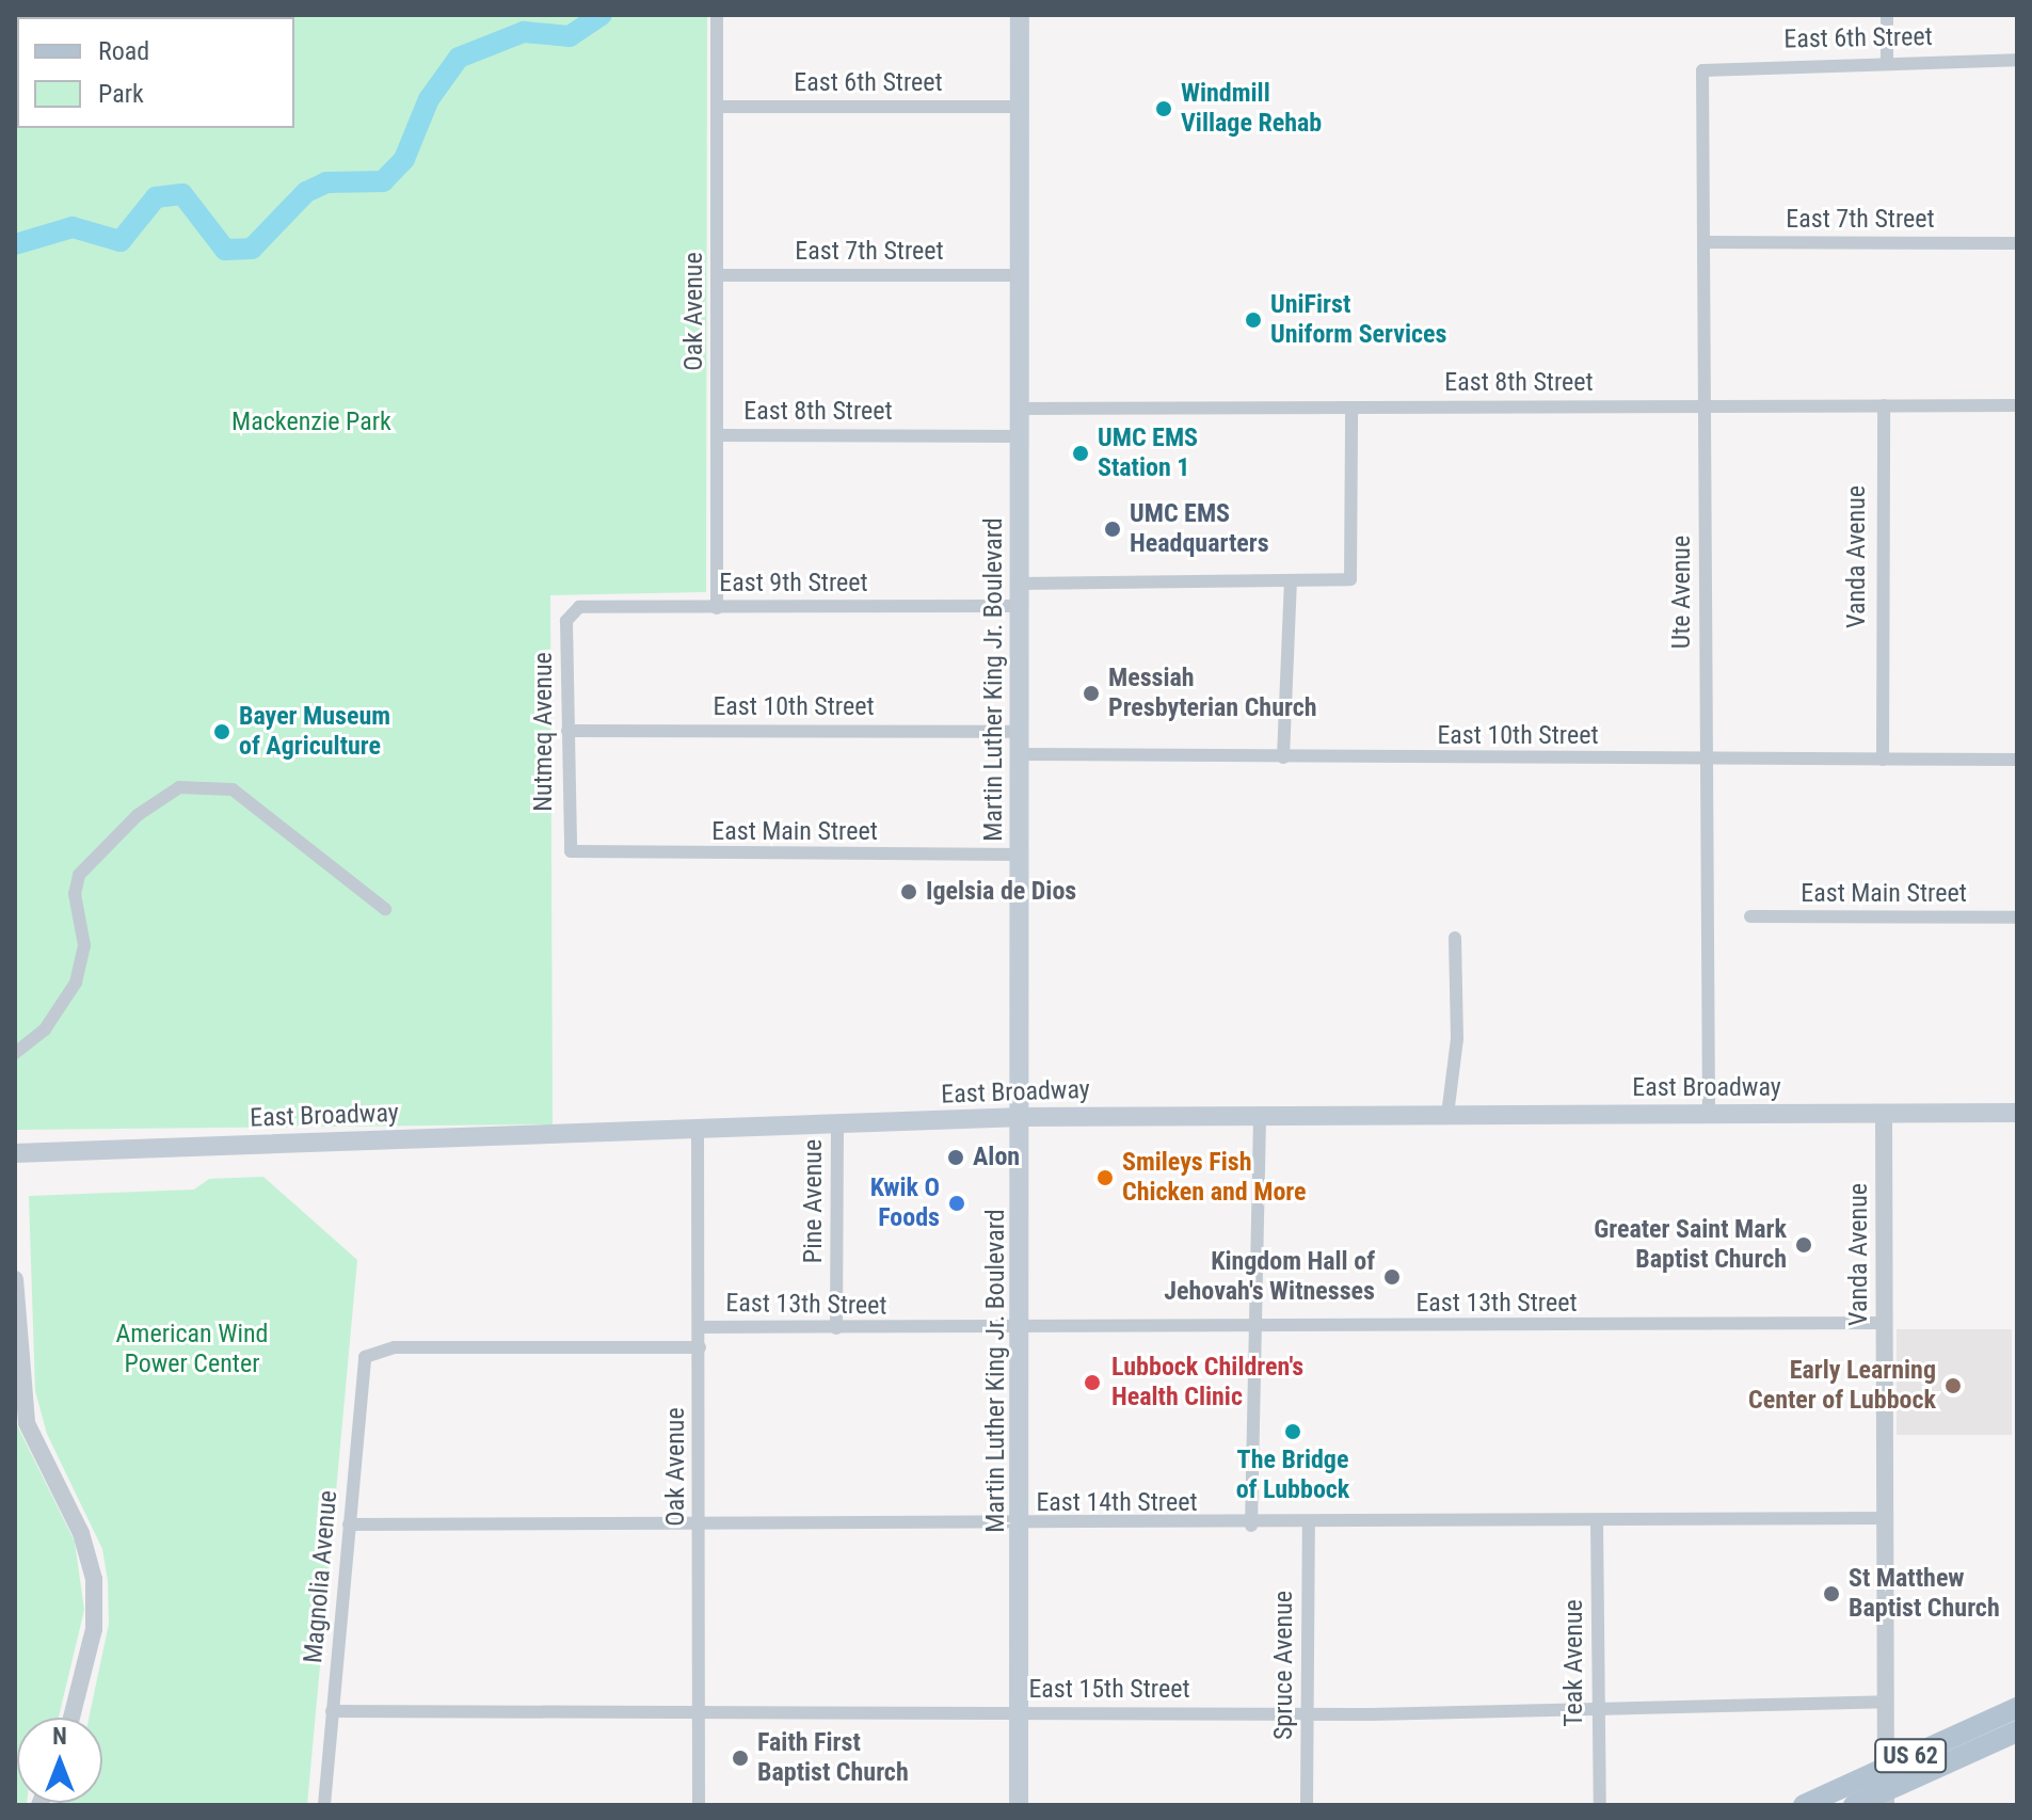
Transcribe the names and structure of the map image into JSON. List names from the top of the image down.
{
  "streets": {
    "main road": ["Martin Luther King Jr. Boulevard", "East Broadway", "US 62"],
    "street": [
      "East 6th Street",
      "East 7th Street",
      "Oak Avenue",
      "East 8th Street",
      "Vanda Avenue",
      "East 9th Street",
      "Ute Avenue",
      "East 10th Street",
      "Nutmeq Avenue",
      "East Main Street",
      "Pine Avenue",
      "East 13th Street",
      "East 14th Street",
      "Magnolia Avenue",
      "Teak Avenue",
      "Spruce Avenue",
      "East 15th Street"
    ]
  },
  "crossings": [
    ["East 6th Street", "Oak Avenue"],
    ["East 6th Street", "Ute Avenue"],
    ["East 6th Street", "Martin Luther King Jr. Boulevard"],
    ["East 7th Street", "Oak Avenue"],
    ["East 7th Street", "Ute Avenue"],
    ["East 7th Street", "Martin Luther King Jr. Boulevard"],
    ["Oak Avenue", "East 8th Street"],
    ["Oak Avenue", "East 9th Street"],
    ["Oak Avenue", "East Broadway"],
    ["Oak Avenue", "East 13th Street"],
    ["Oak Avenue", "East 14th Street"],
    ["Oak Avenue", "Magnolia Avenue"],
    ["Oak Avenue", "East 15th Street"],
    ["East 8th Street", "Vanda Avenue"],
    ["East 8th Street", "Ute Avenue"],
    ["East 8th Street", "Martin Luther King Jr. Boulevard"],
    ["Vanda Avenue", "East 10th Street"],
    ["Vanda Avenue", "East Broadway"],
    ["Vanda Avenue", "East 13th Street"],
    ["Vanda Avenue", "East 14th Street"],
    ["Vanda Avenue", "East 15th Street"],
    ["Vanda Avenue", "US 62"],
    ["East 9th Street", "Martin Luther King Jr. Boulevard"],
    ["East 9th Street", "Nutmeq Avenue"],
    ["Ute Avenue", "East 10th Street"],
    ["Ute Avenue", "East Broadway"],
    ["Martin Luther King Jr. Boulevard", "East 10th Street"],
    ["Martin Luther King Jr. Boulevard", "East Main Street"],
    ["Martin Luther King Jr. Boulevard", "East Broadway"],
    ["Martin Luther King Jr. Boulevard", "East 13th Street"],
    ["Martin Luther King Jr. Boulevard", "East 14th Street"],
    ["Martin Luther King Jr. Boulevard", "East 15th Street"],
    ["East 10th Street", "Nutmeq Avenue"],
    ["Nutmeq Avenue", "East Main Street"],
    ["East Broadway", "Pine Avenue"],
    ["Pine Avenue", "East 13th Street"],
    ["East 14th Street", "Magnolia Avenue"],
    ["East 14th Street", "Teak Avenue"],
    ["East 14th Street", "Spruce Avenue"],
    ["Magnolia Avenue", "East 15th Street"],
    ["Teak Avenue", "East 15th Street"],
    ["Spruce Avenue", "East 15th Street"]
  ],
  "parks": ["Mackenzie Park", "American Wind Power Center"],
  "places": [
    "Windmill Village Rehab",
    "UniFirst Uniform Services",
    "UMC EMS Station 1",
    "UMC EMS Headquarters",
    "Messiah Presbyterian Church",
    "Bayer Museum of Agriculture",
    "Igelsia de Dios",
    "Alon",
    "Smileys Fish Chicken and More",
    "Kwik O Foods",
    "Greater Saint Mark Baptist Church",
    "Kingdom Hall of Jehovah's Witnesses",
    "Lubbock Children's Health Clinic",
    "Early Learning Center of Lubbock",
    "The Bridge of Lubbock",
    "St Matthew Baptist Church",
    "Faith First Baptist Church"
  ],
  "legend": ["Road", "Park"],
  "north": "top"
}
